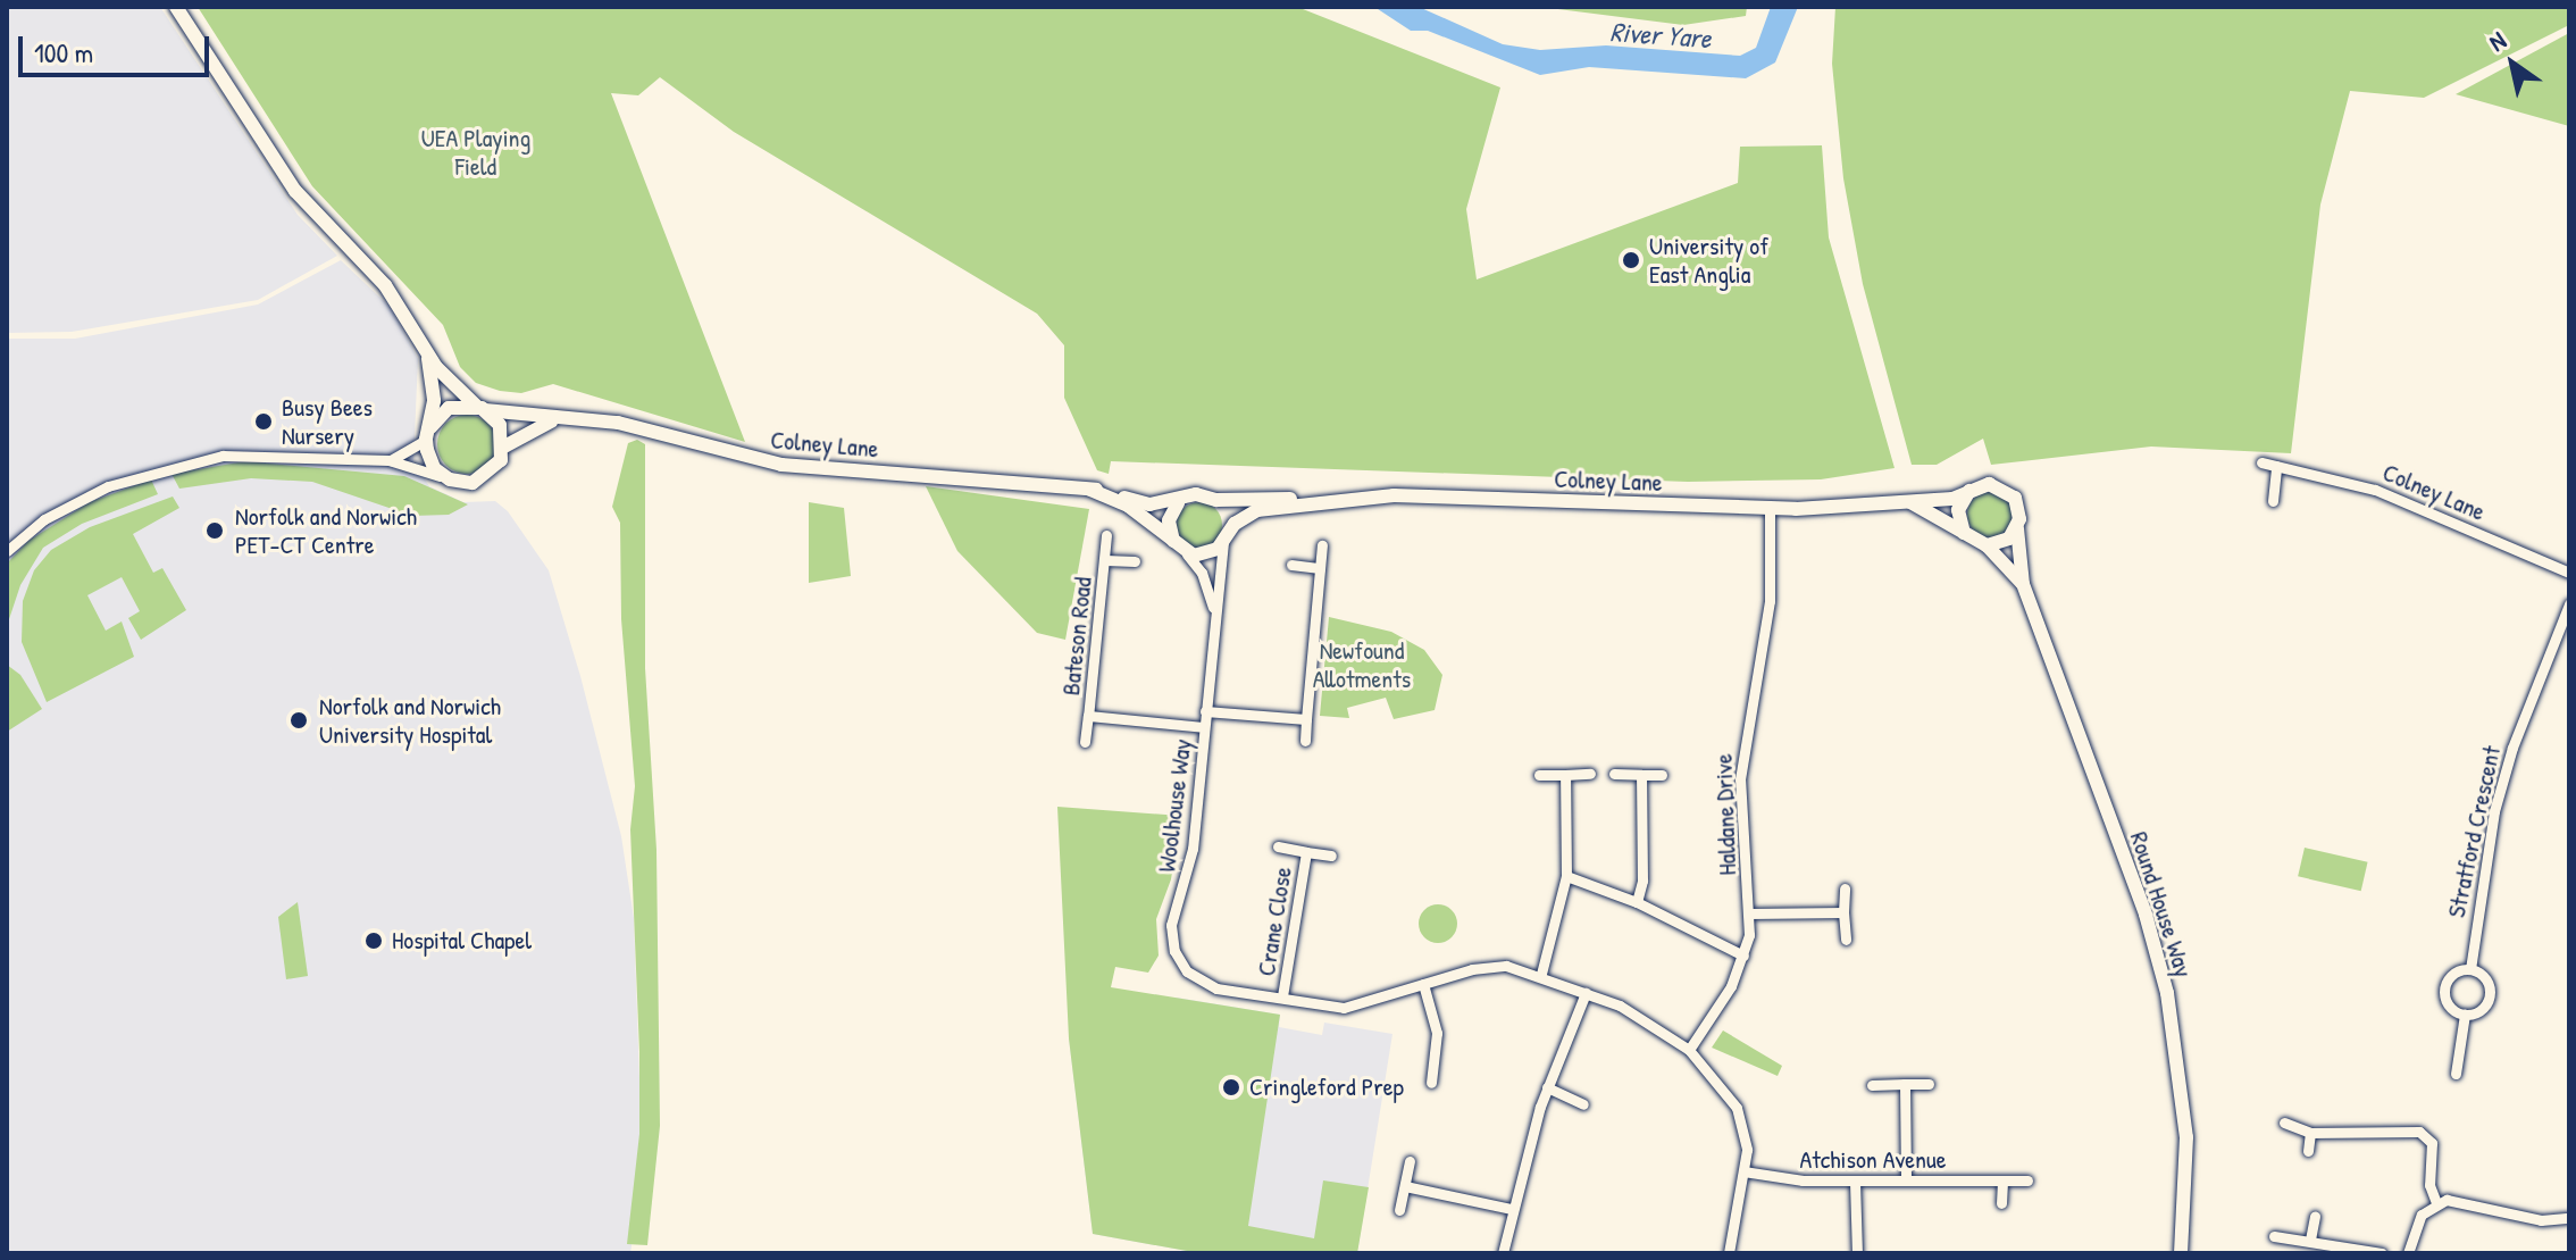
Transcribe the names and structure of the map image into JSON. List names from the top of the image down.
{
  "streets": {
    "street": [
      "Colney Lane",
      "Bateson Road",
      "Woolhouse Way",
      "Haldane Drive",
      "Stratford Crescent",
      "Round House Way",
      "Crane Close",
      "Atchison Avenue"
    ]
  },
  "crossings": [
    ["Colney Lane", "Woolhouse Way"],
    ["Colney Lane", "Haldane Drive"],
    ["Colney Lane", "Round House Way"],
    ["Bateson Road", "Woolhouse Way"],
    ["Woolhouse Way", "Haldane Drive"],
    ["Woolhouse Way", "Crane Close"],
    ["Woolhouse Way", "Atchison Avenue"]
  ],
  "water": ["River Yare"],
  "parks": ["UEA Playing Field", "Newfound Allotments"],
  "places": [
    "University of East Anglia",
    "Busy Bees Nursery",
    "Norfolk and Norwich PET-CT Centre",
    "Norfolk and Norwich University Hospital",
    "Hospital Chapel",
    "Cringleford Prep"
  ],
  "scale_bar": "100 m",
  "north": "top left"
}
